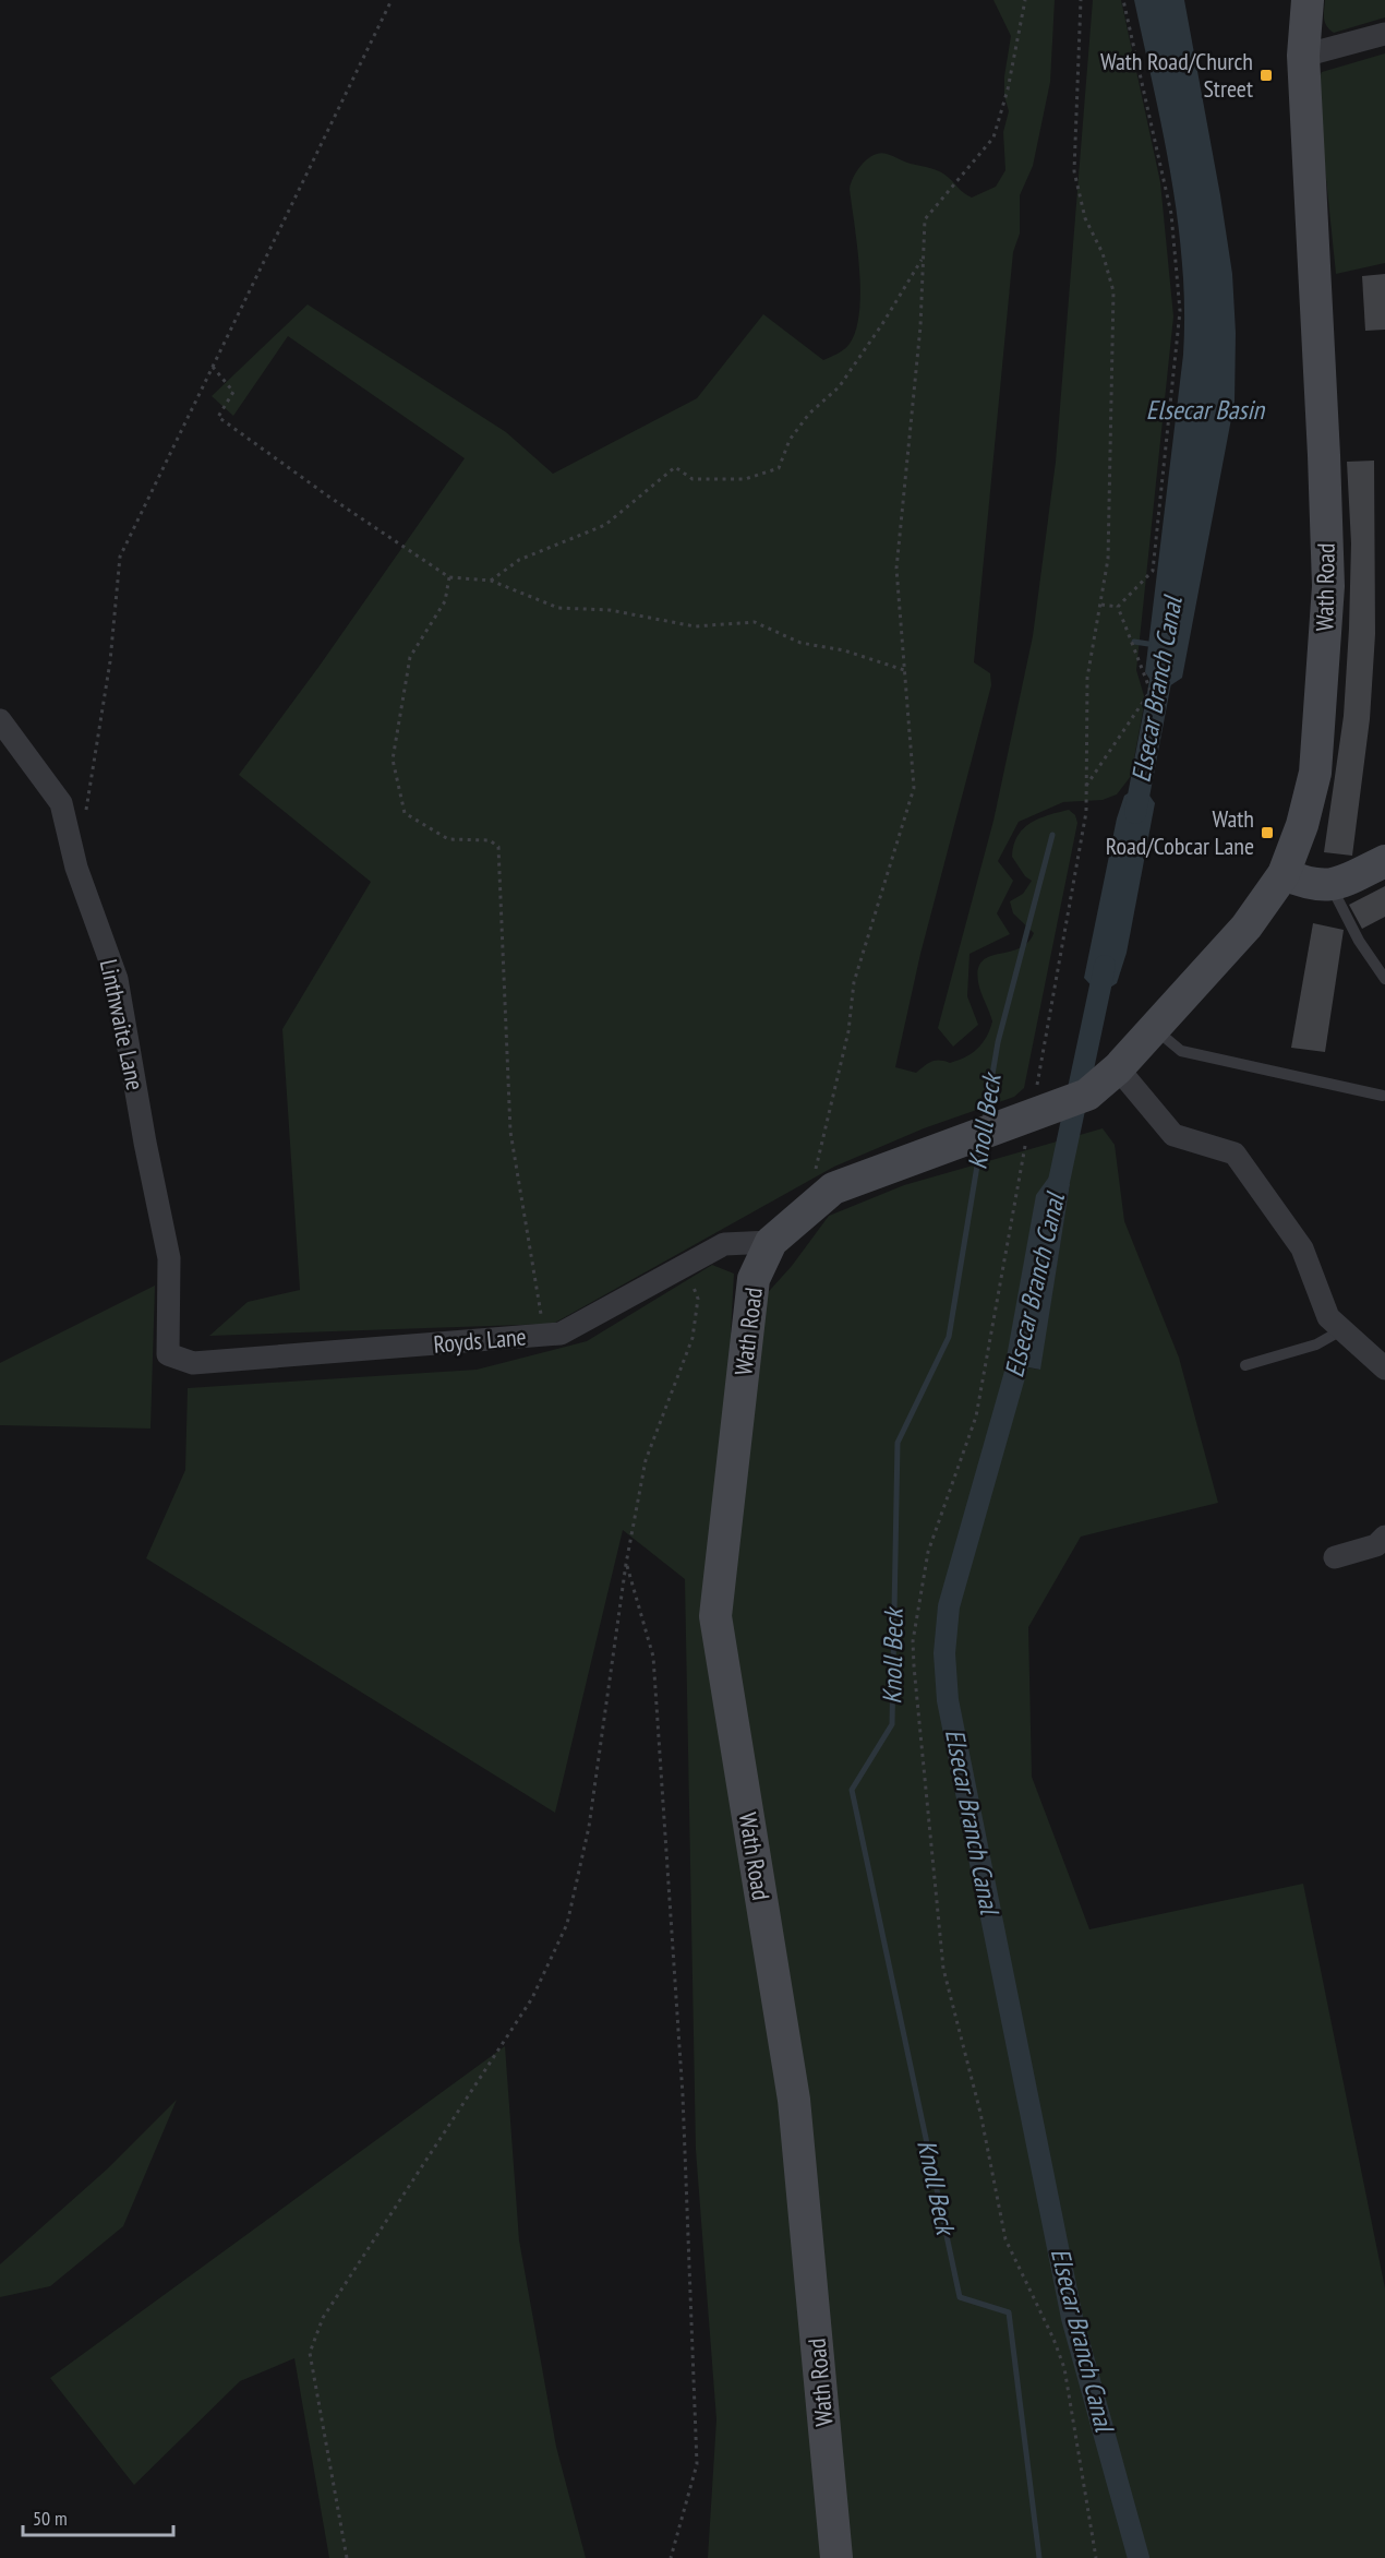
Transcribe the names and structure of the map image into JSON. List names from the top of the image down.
{
  "streets": {
    "main road": ["Wath Road"],
    "street": ["Linthwaite Lane", "Royds Lane"]
  },
  "crossings": [
    ["Wath Road", "Royds Lane"],
    ["Linthwaite Lane", "Royds Lane"]
  ],
  "water": ["Elsecar Basin", "Elsecar Branch Canal", "Knoll Beck"],
  "places": {
    "transit": ["Wath Road/Church Street", "Wath Road/Cobcar Lane"]
  },
  "scale_bar": "50 m"
}
